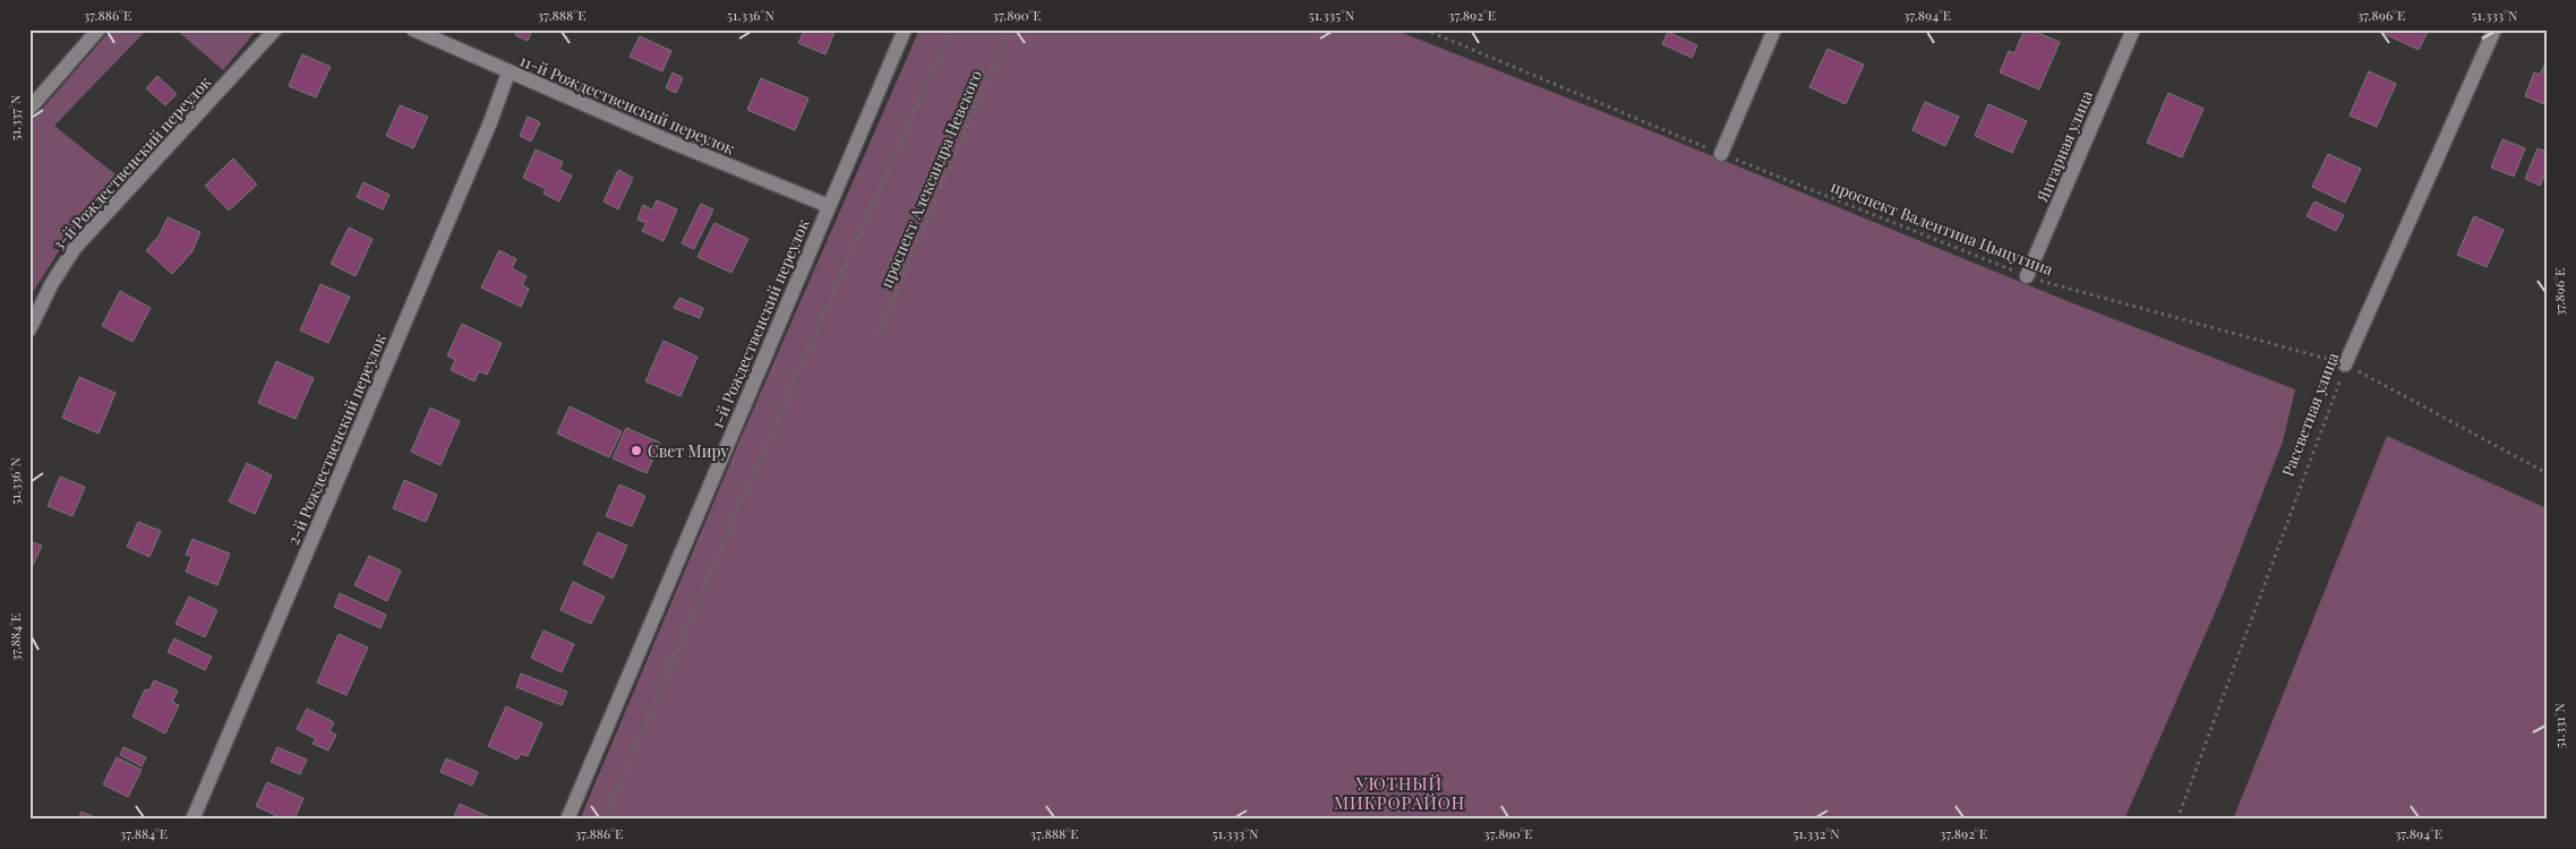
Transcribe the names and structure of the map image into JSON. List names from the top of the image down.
{
  "streets": {
    "street": [
      "11-й Рождественский переулок",
      "Янтарная улица",
      "3-й Рождественский переулок",
      "1-й Рождественский переулок",
      "Рассветная улица",
      "2-й Рождественский переулок"
    ],
    "path": ["проспект Александра Невского", "проспект Валентина Цыцугина"]
  },
  "crossings": [
    ["11-й Рождественский переулок", "1-й Рождественский переулок"],
    ["11-й Рождественский переулок", "2-й Рождественский переулок"],
    ["Янтарная улица", "проспект Валентина Цыцугина"],
    ["проспект Валентина Цыцугина", "Рассветная улица"]
  ],
  "districts": ["УЮТНЫЙ МИКРОРАЙОН"],
  "places": ["Свет Миру"],
  "coordinates": [
    "37.886°E",
    "37.888°E",
    "51.336°N",
    "37.890°E",
    "51.335°N",
    "37.892°E",
    "37.894°E",
    "37.896°E",
    "51.333°N",
    "51.337°N",
    "37.884°E",
    "51.331°N",
    "51.332°N"
  ]
}
